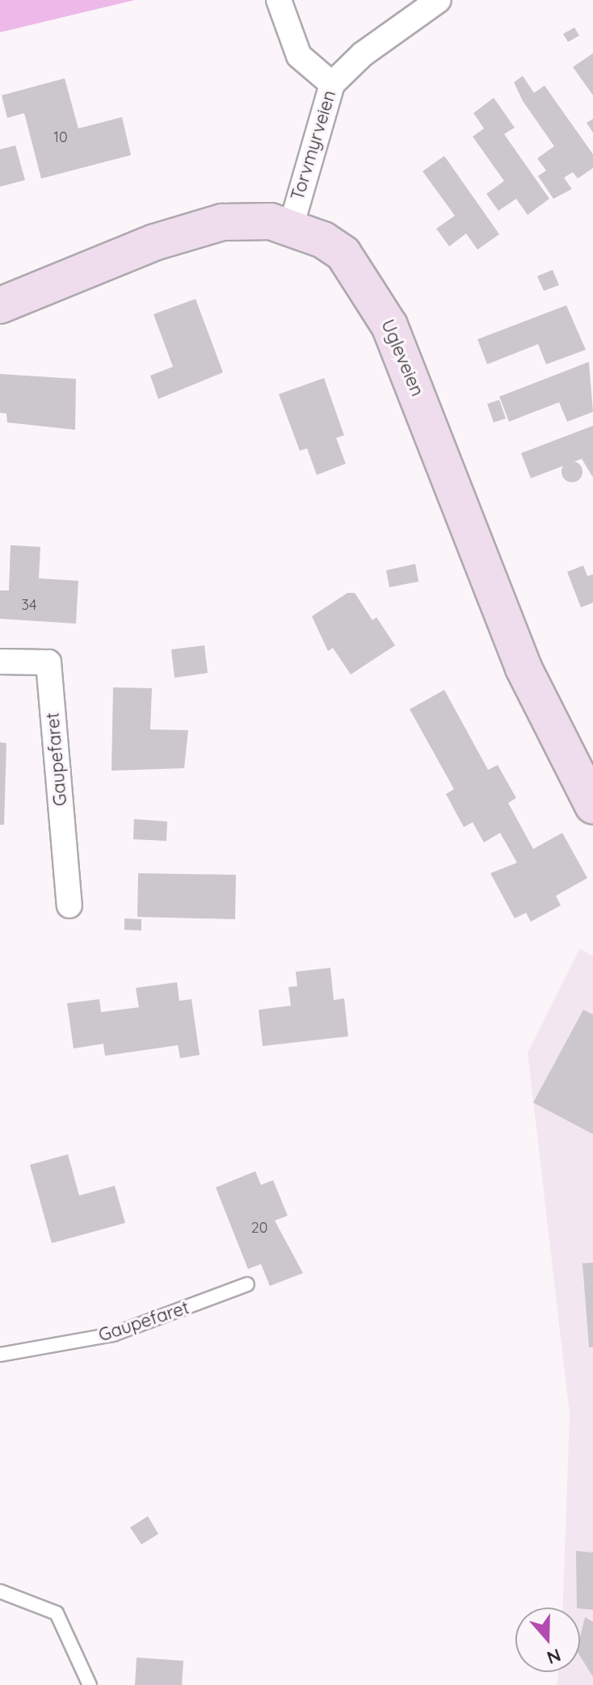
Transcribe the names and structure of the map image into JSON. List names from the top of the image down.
{
  "streets": {
    "street": ["Torvmyrveien", "Ugleveien", "Gaupefaret"]
  },
  "crossings": [
    ["Torvmyrveien", "Ugleveien"]
  ],
  "house_numbers": ["10", "34", "20"],
  "north": "bottom"
}
